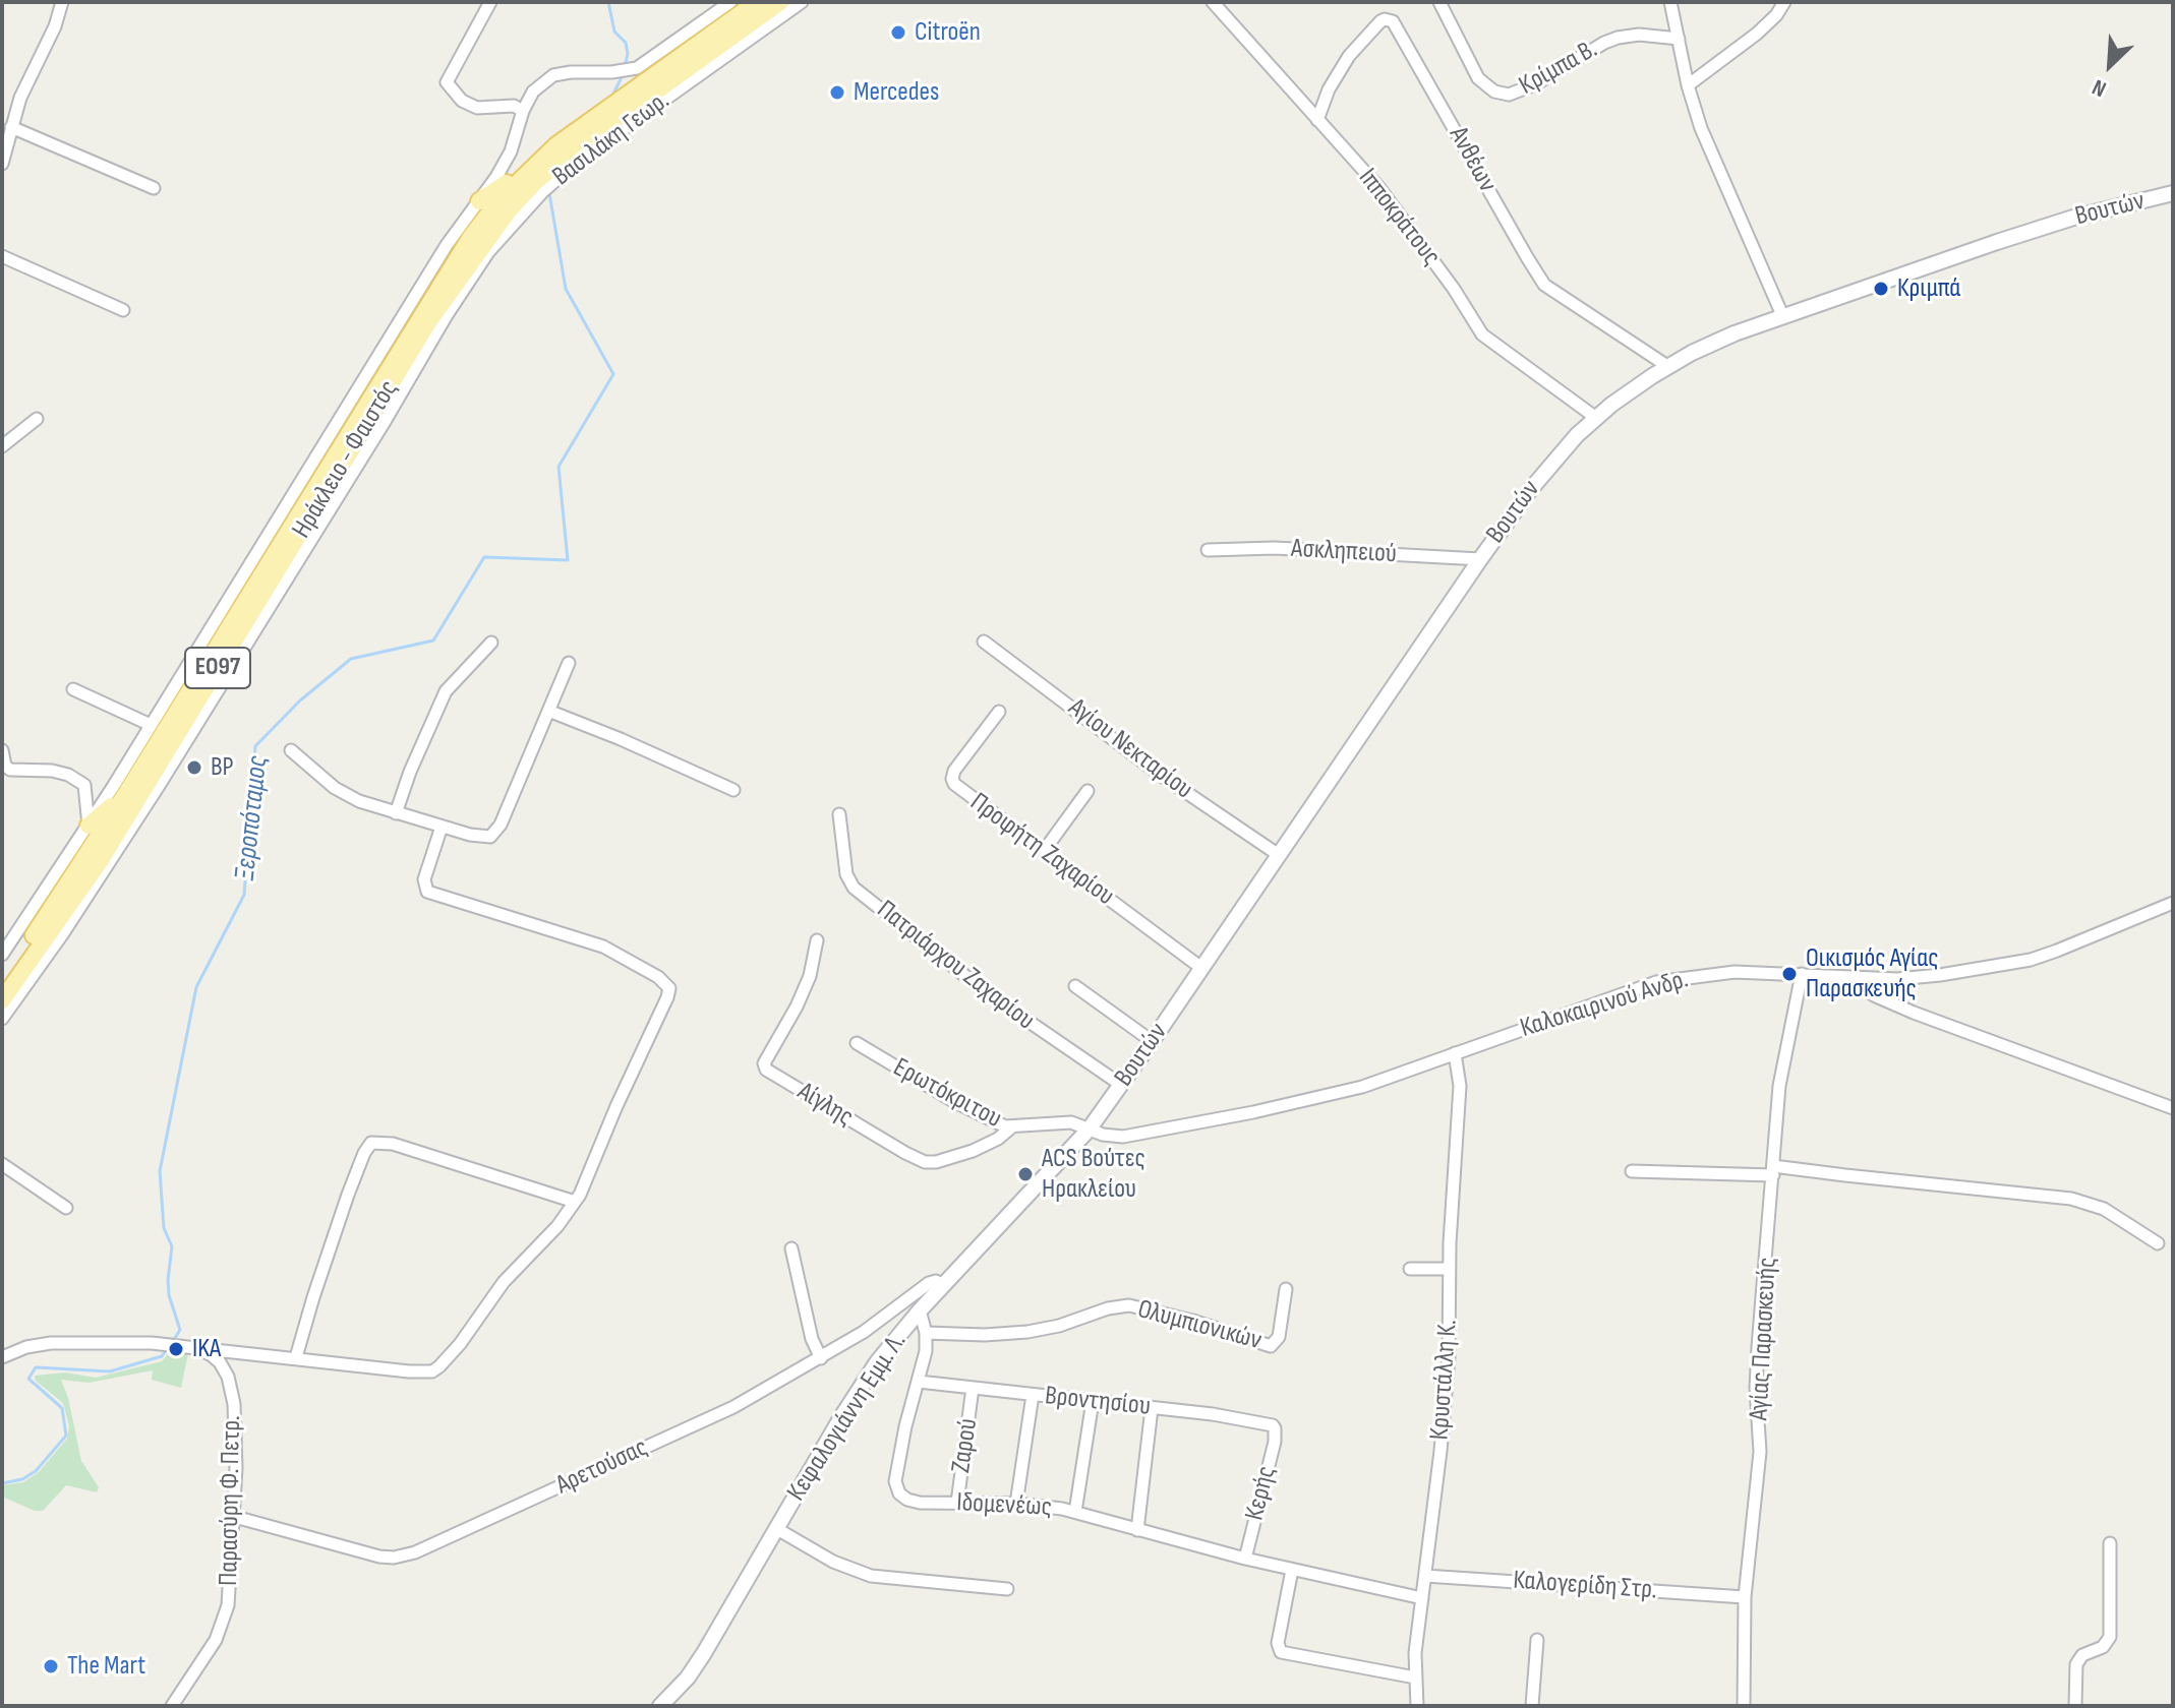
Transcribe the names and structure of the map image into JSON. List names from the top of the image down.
{
  "streets": {
    "main road": [
      "Βουτών",
      "Ηράκλειο - Φαιστός",
      "ΕΟ97",
      "Κεφαλογιάννη Εμμ. Λ."
    ],
    "street": [
      "Κρίμπα Β.",
      "Βασιλάκη Γεωρ.",
      "Ανθέων",
      "Ιπποκράτους",
      "Ασκληπειού",
      "Αγίου Νεκταρίου",
      "Προφήτη Ζαχαρίου",
      "Πατριάρχου Ζαχαρίου",
      "Καλοκαιρινού Ανδρ.",
      "Ερωτόκριτου",
      "Αίγλης",
      "Ολυμπιονικών",
      "Αγίας Παρασκευής",
      "Κρυστάλλη Κ.",
      "Βροντησίου",
      "Ζαρού",
      "Αρετούσας",
      "Κερής",
      "Παρασύρη Φ. Πετρ.",
      "Ιδομενέως",
      "Καλογερίδη Στρ."
    ]
  },
  "crossings": [
    ["Ανθέων", "Βουτών"],
    ["Ανθέων", "Ιπποκράτους"],
    ["Βουτών", "Ιπποκράτους"],
    ["Βουτών", "Ασκληπειού"],
    ["Βουτών", "Αγίου Νεκταρίου"],
    ["Βουτών", "Προφήτη Ζαχαρίου"],
    ["Βουτών", "Πατριάρχου Ζαχαρίου"],
    ["Βουτών", "Καλοκαιρινού Ανδρ."],
    ["Βουτών", "Ερωτόκριτου"],
    ["Βουτών", "Κεφαλογιάννη Εμμ. Λ."],
    ["Καλοκαιρινού Ανδρ.", "Ερωτόκριτου"],
    ["Καλοκαιρινού Ανδρ.", "Αγίας Παρασκευής"],
    ["Καλοκαιρινού Ανδρ.", "Κρυστάλλη Κ."],
    ["Ερωτόκριτου", "Αίγλης"],
    ["Ολυμπιονικών", "Ιδομενέως"],
    ["Αγίας Παρασκευής", "Καλογερίδη Στρ."],
    ["Κρυστάλλη Κ.", "Ιδομενέως"],
    ["Κρυστάλλη Κ.", "Καλογερίδη Στρ."],
    ["Βροντησίου", "Ζαρού"],
    ["Βροντησίου", "Κερής"],
    ["Βροντησίου", "Ιδομενέως"],
    ["Κεφαλογιάννη Εμμ. Λ.", "Αρετούσας"],
    ["Κεφαλογιάννη Εμμ. Λ.", "Ιδομενέως"],
    ["Ζαρού", "Ιδομενέως"],
    ["Αρετούσας", "Παρασύρη Φ. Πετρ."],
    ["Κερής", "Ιδομενέως"]
  ],
  "water": ["Ξεροπόταμος"],
  "places": [
    "Citroën",
    "Mercedes",
    "Κριμπά",
    "BP",
    "Οικισμός Αγίας Παρασκευής",
    "ACS Βούτες Ηρακλείου",
    "IKA",
    "The Mart"
  ],
  "north": "bottom left"
}
